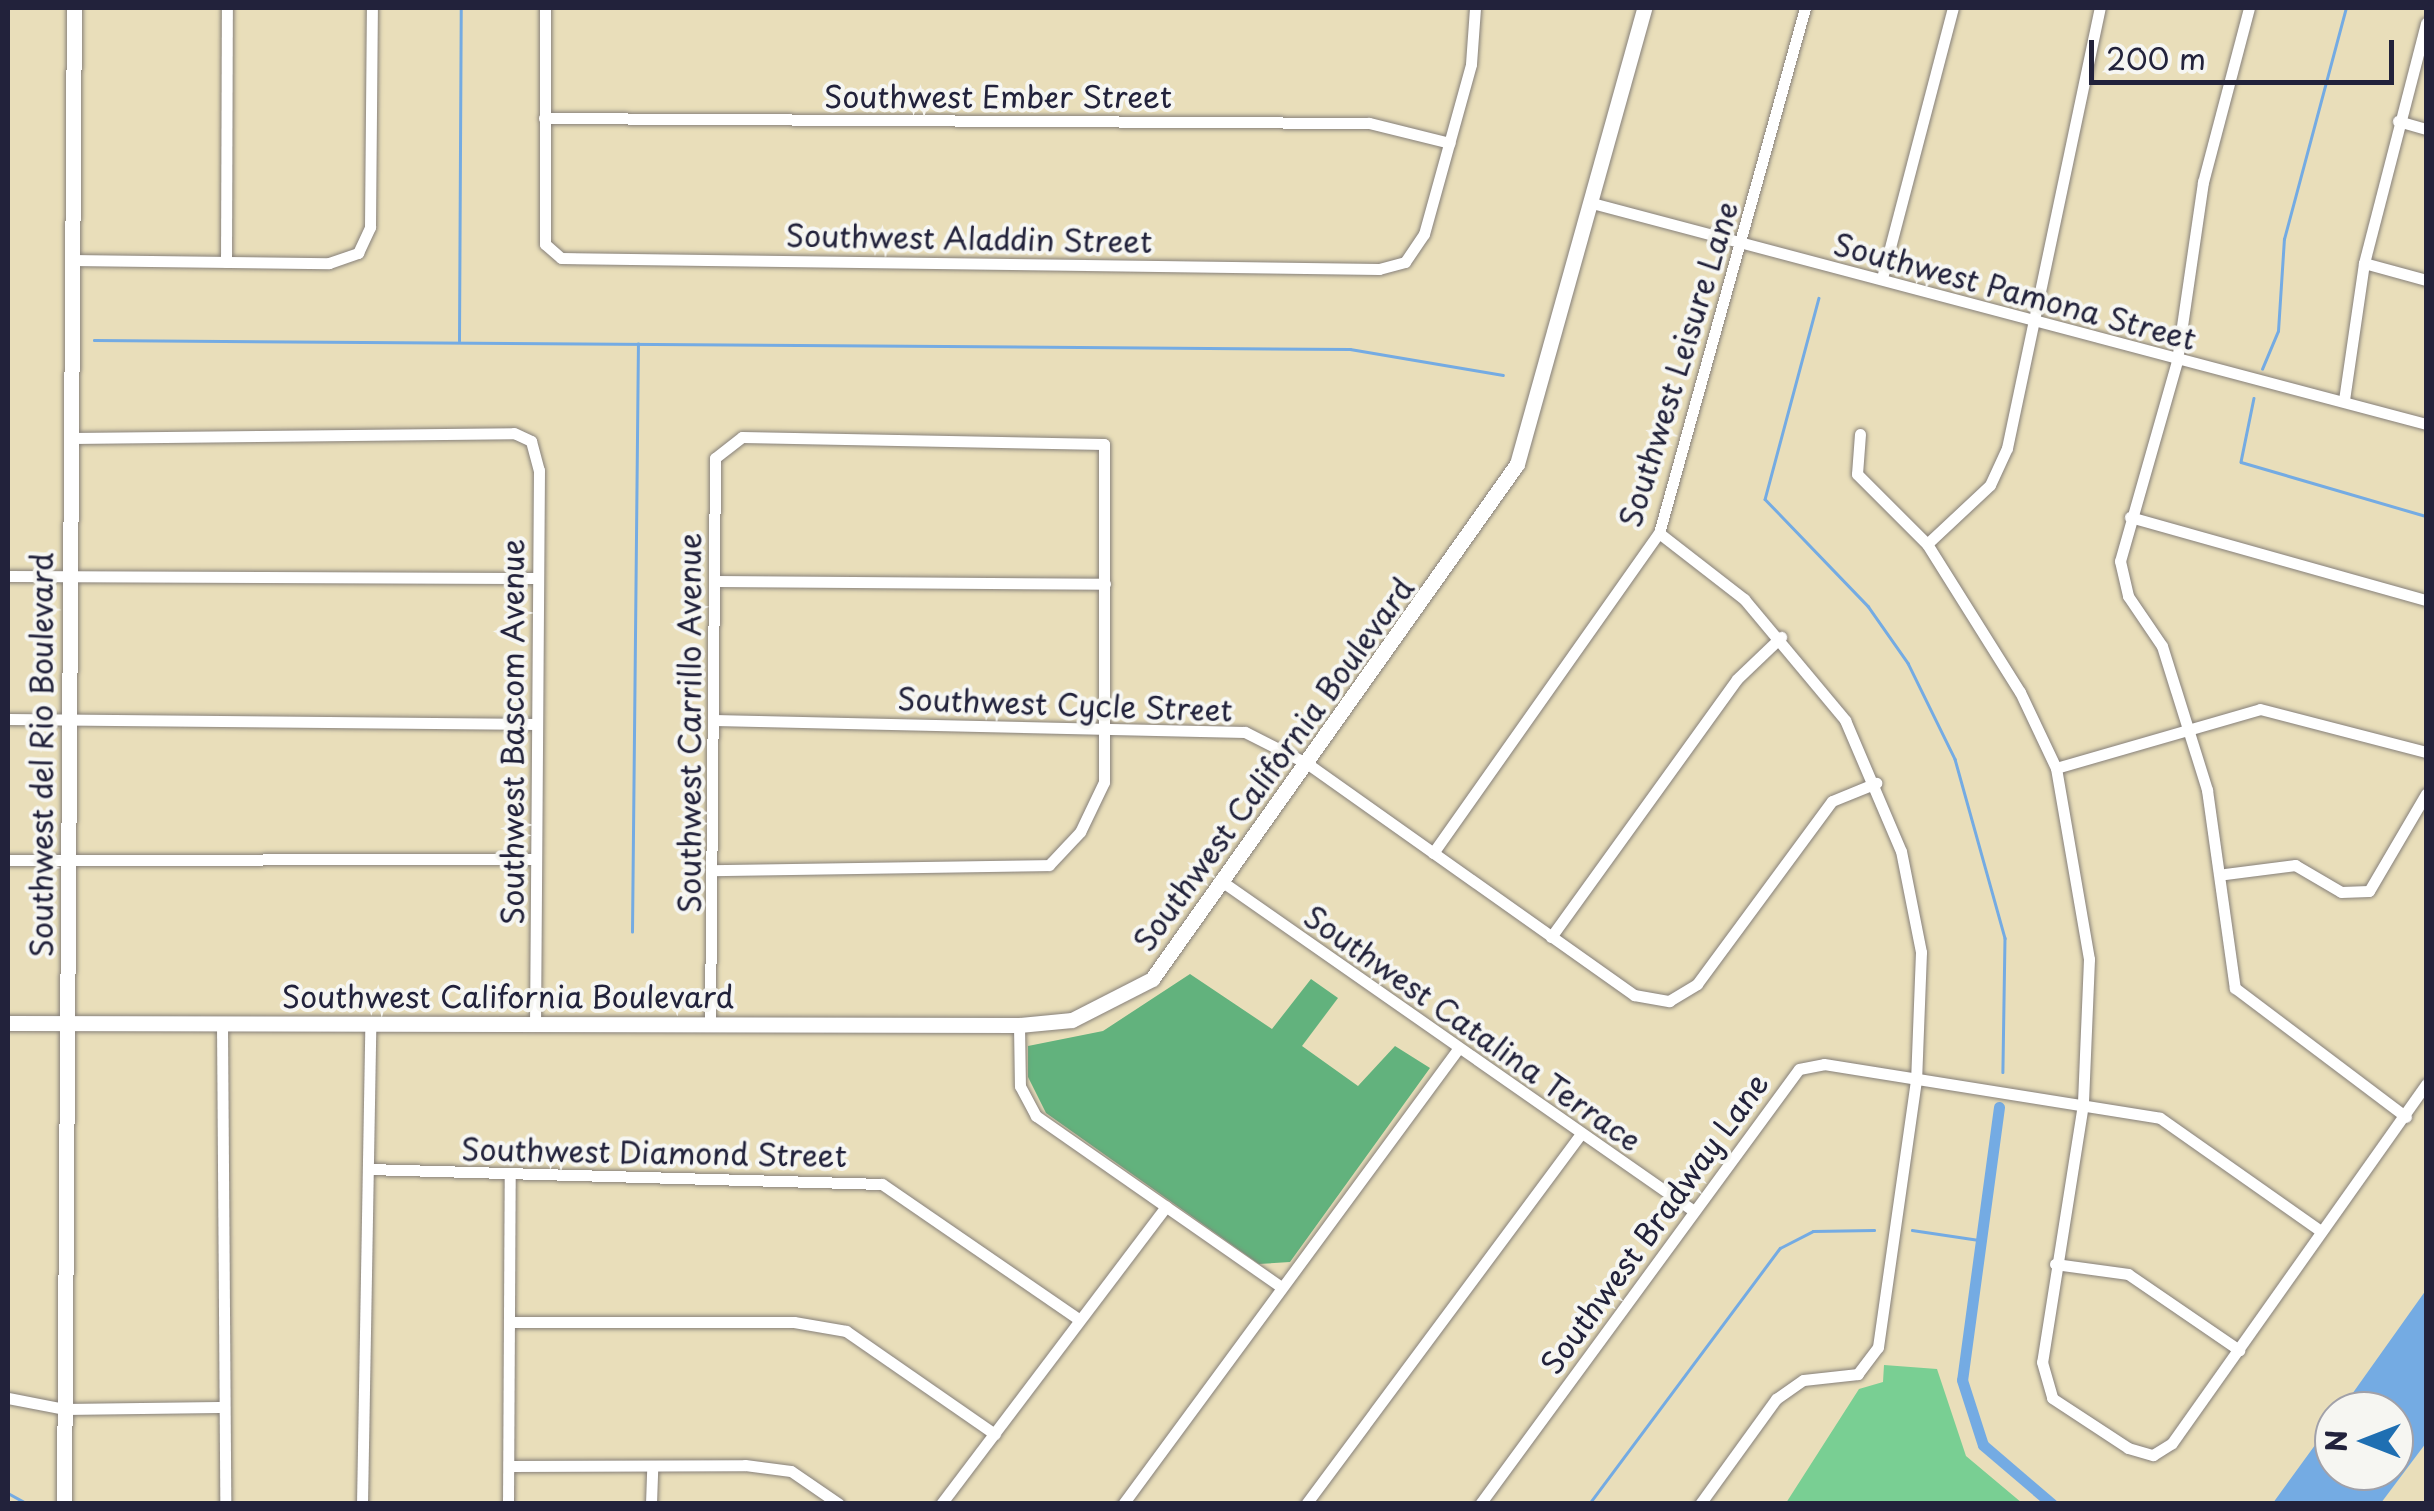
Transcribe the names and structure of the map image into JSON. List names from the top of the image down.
{
  "streets": {
    "street": [
      "Southwest Ember Street",
      "Southwest Aladdin Street",
      "Southwest Pamona Street",
      "Southwest Leisure Lane",
      "Southwest Cycle Street",
      "Southwest Carrillo Avenue",
      "Southwest Bascom Avenue",
      "Southwest del Rio Boulevard",
      "Southwest California Boulevard",
      "Southwest Catalina Terrace",
      "Southwest Diamond Street",
      "Southwest Bradway Lane"
    ]
  },
  "crossings": [
    ["Southwest Ember Street", "Southwest Aladdin Street"],
    ["Southwest Pamona Street", "Southwest Leisure Lane"],
    ["Southwest Pamona Street", "Southwest California Boulevard"],
    ["Southwest Leisure Lane", "Southwest Cycle Street"],
    ["Southwest Cycle Street", "Southwest Carrillo Avenue"],
    ["Southwest Cycle Street", "Southwest California Boulevard"],
    ["Southwest Carrillo Avenue", "Southwest California Boulevard"],
    ["Southwest Bascom Avenue", "Southwest del Rio Boulevard"],
    ["Southwest Bascom Avenue", "Southwest California Boulevard"],
    ["Southwest del Rio Boulevard", "Southwest California Boulevard"],
    ["Southwest California Boulevard", "Southwest Catalina Terrace"],
    ["Southwest Catalina Terrace", "Southwest Bradway Lane"]
  ],
  "scale_bar": "200 m",
  "north": "left"
}
